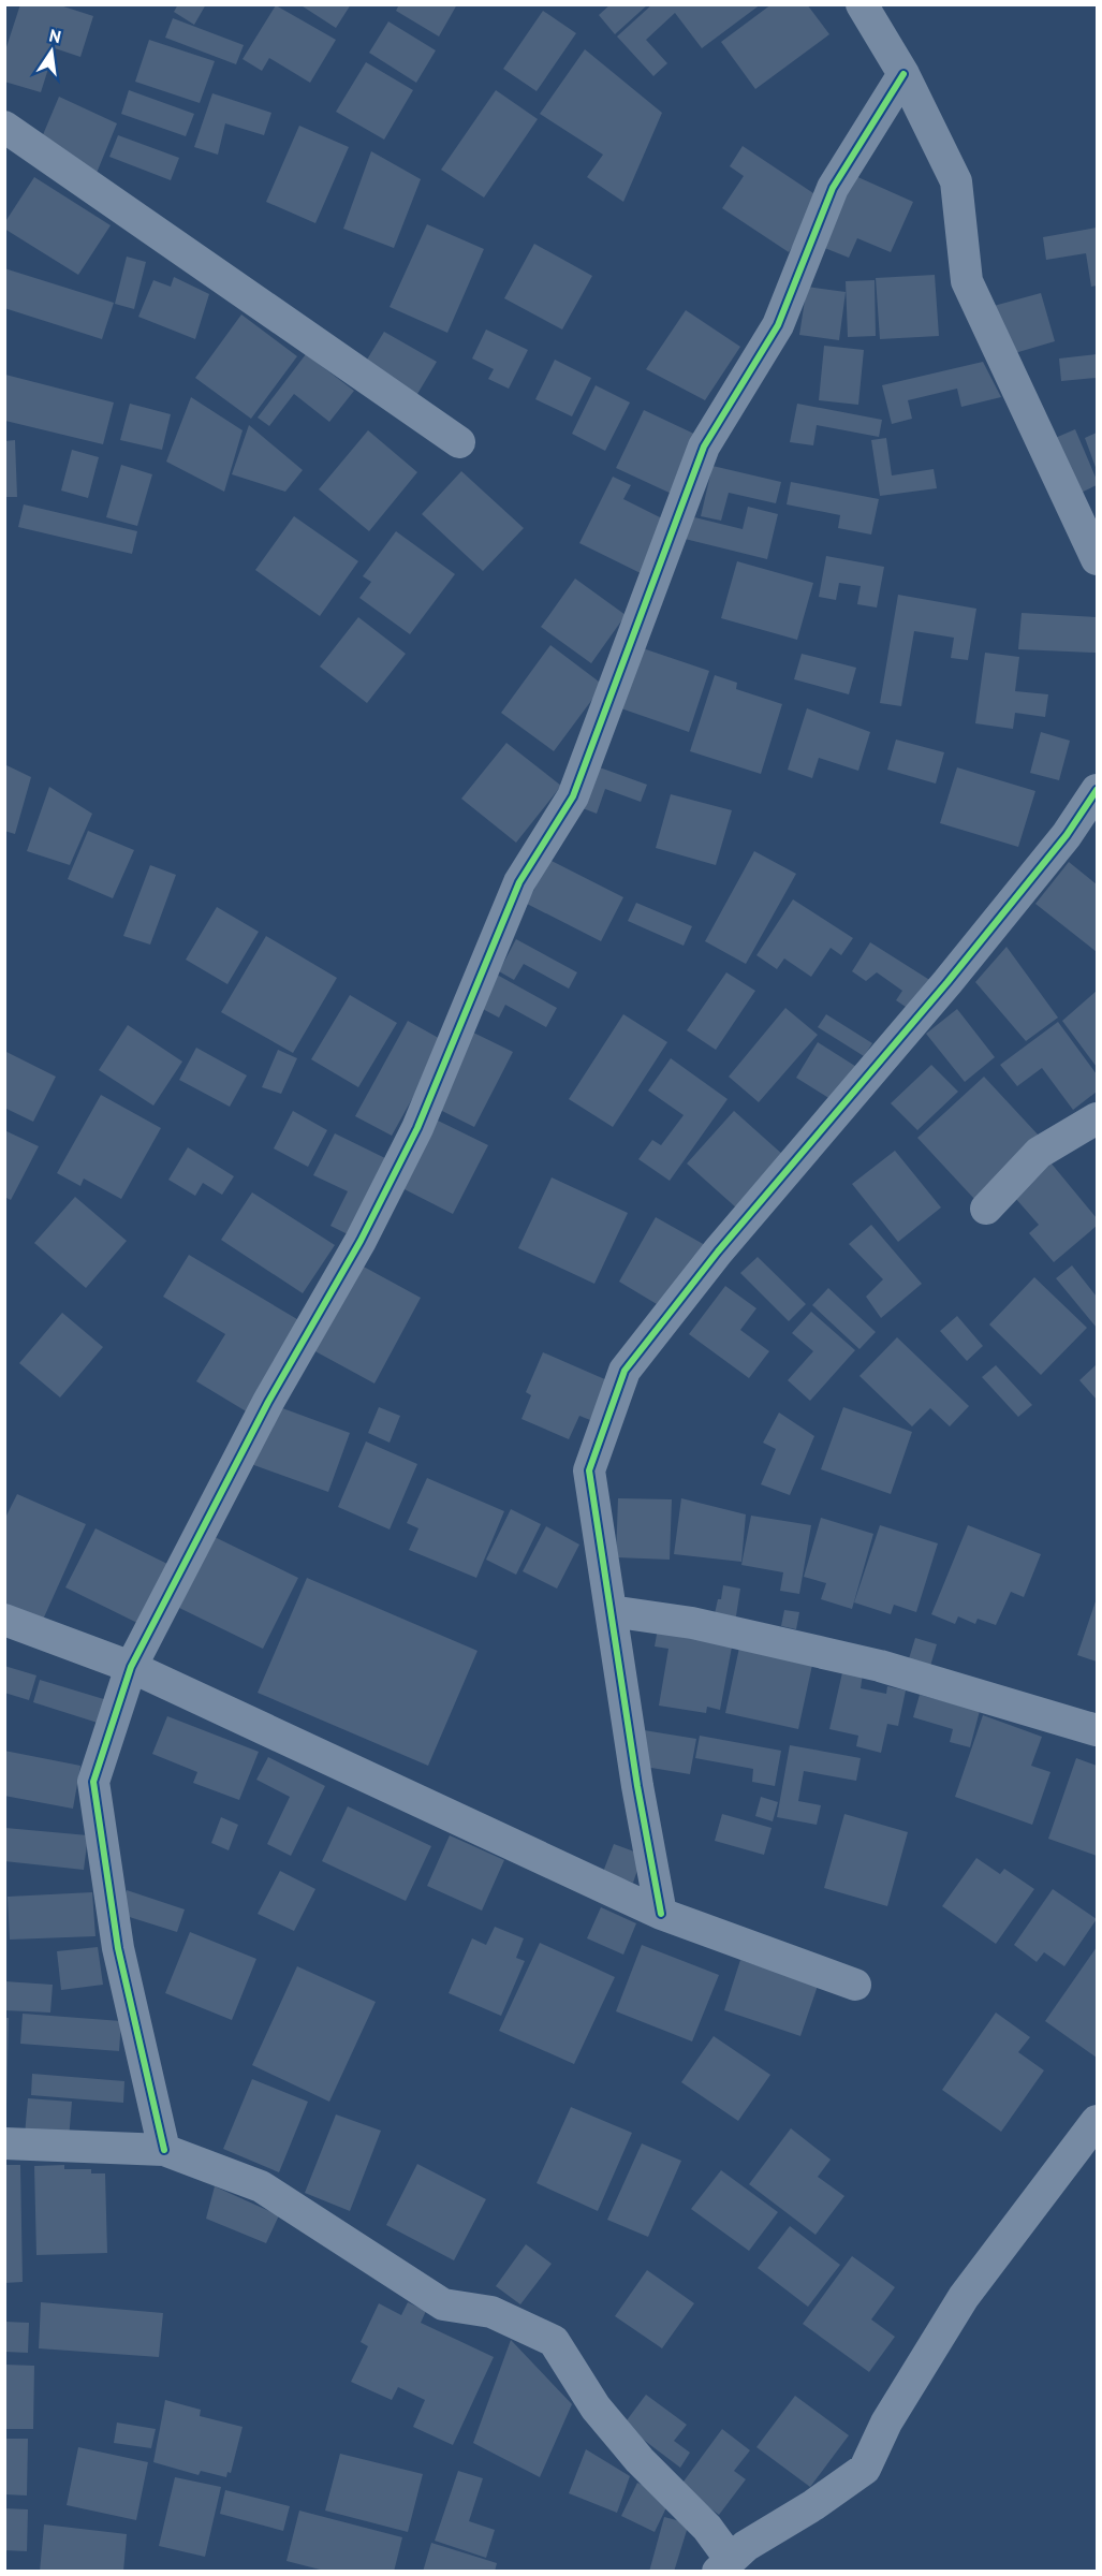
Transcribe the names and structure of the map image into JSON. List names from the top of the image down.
{
  "north": "top"
}
